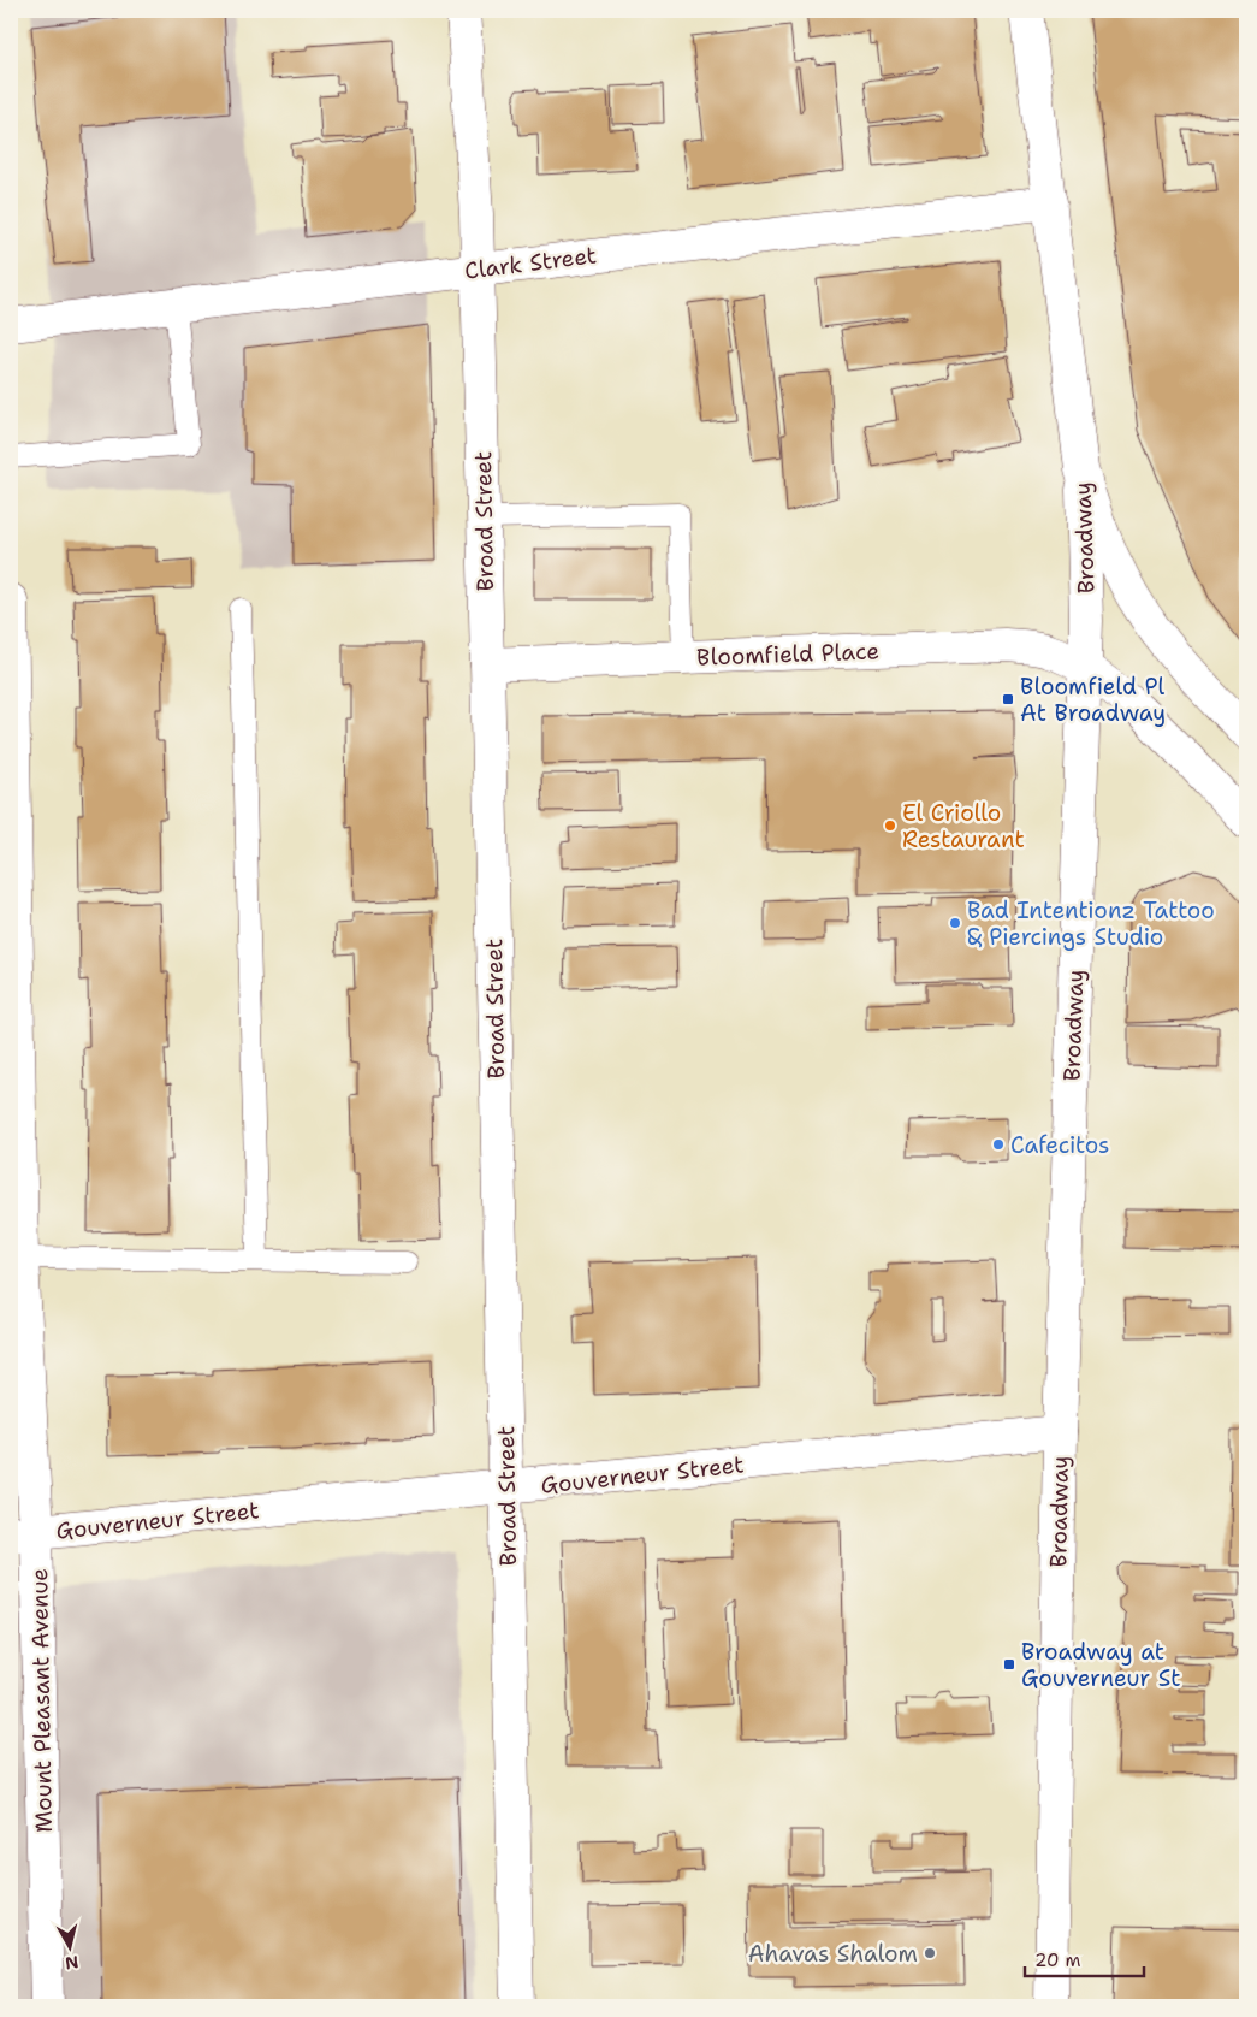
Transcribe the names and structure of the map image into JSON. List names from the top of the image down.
{
  "streets": {
    "street": [
      "Clark Street",
      "Broad Street",
      "Broadway",
      "Bloomfield Place",
      "Gouverneur Street",
      "Mount Pleasant Avenue"
    ]
  },
  "crossings": [
    ["Clark Street", "Broad Street"],
    ["Clark Street", "Broadway"],
    ["Broad Street", "Bloomfield Place"],
    ["Broad Street", "Gouverneur Street"],
    ["Broadway", "Bloomfield Place"],
    ["Broadway", "Gouverneur Street"],
    ["Gouverneur Street", "Mount Pleasant Avenue"]
  ],
  "places": {
    "transit": ["Bloomfield Pl At Broadway", "Broadway at Gouverneur St"],
    "other": [
      "El Criollo Restaurant",
      "Bad Intentionz Tattoo & Piercings Studio",
      "Cafecitos",
      "Ahavas Shalom"
    ]
  },
  "scale_bar": "20 m",
  "north": "bottom"
}
